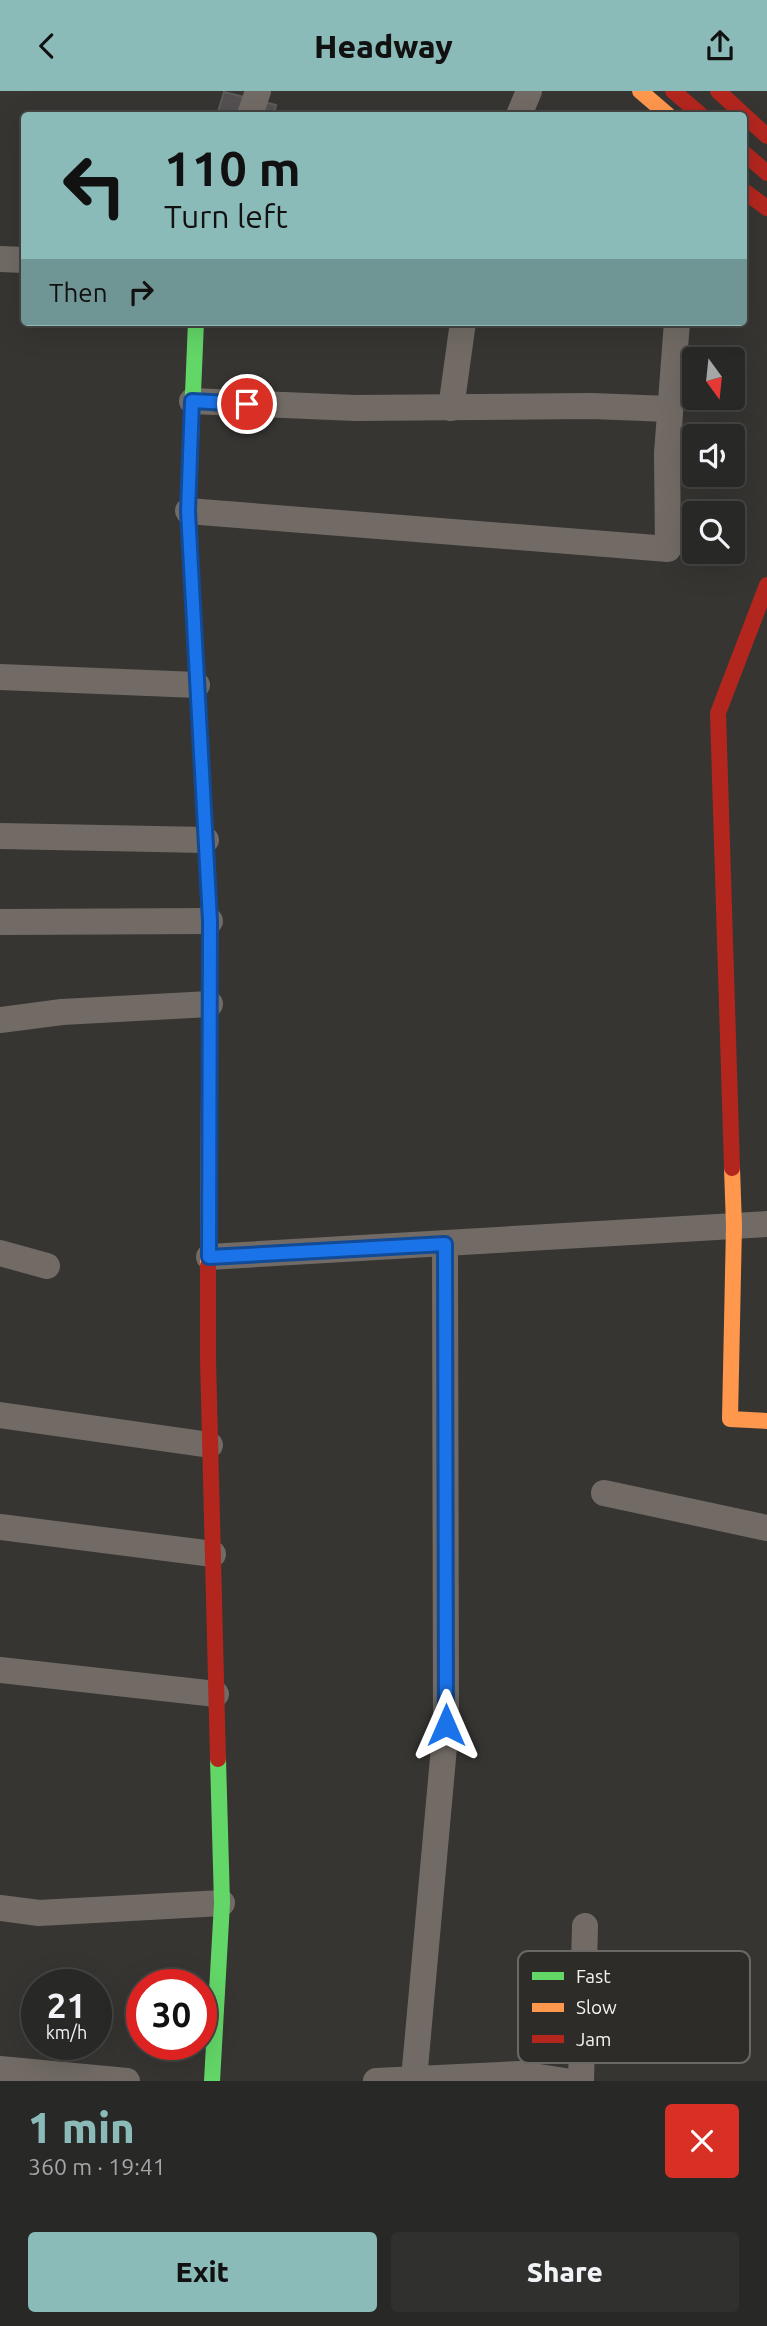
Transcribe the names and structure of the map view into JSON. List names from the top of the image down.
{
  "legend": ["Fast", "Slow", "Jam"],
  "north": "bottom",
  "page": {
    "header": "Headway",
    "turn": ["110 m", "Turn left"],
    "then": "Then",
    "speed": "21 km/h",
    "limit": "30",
    "heading": ["1 min", "360 m · 19:41"],
    "buttons": ["Exit", "Share"]
  }
}
